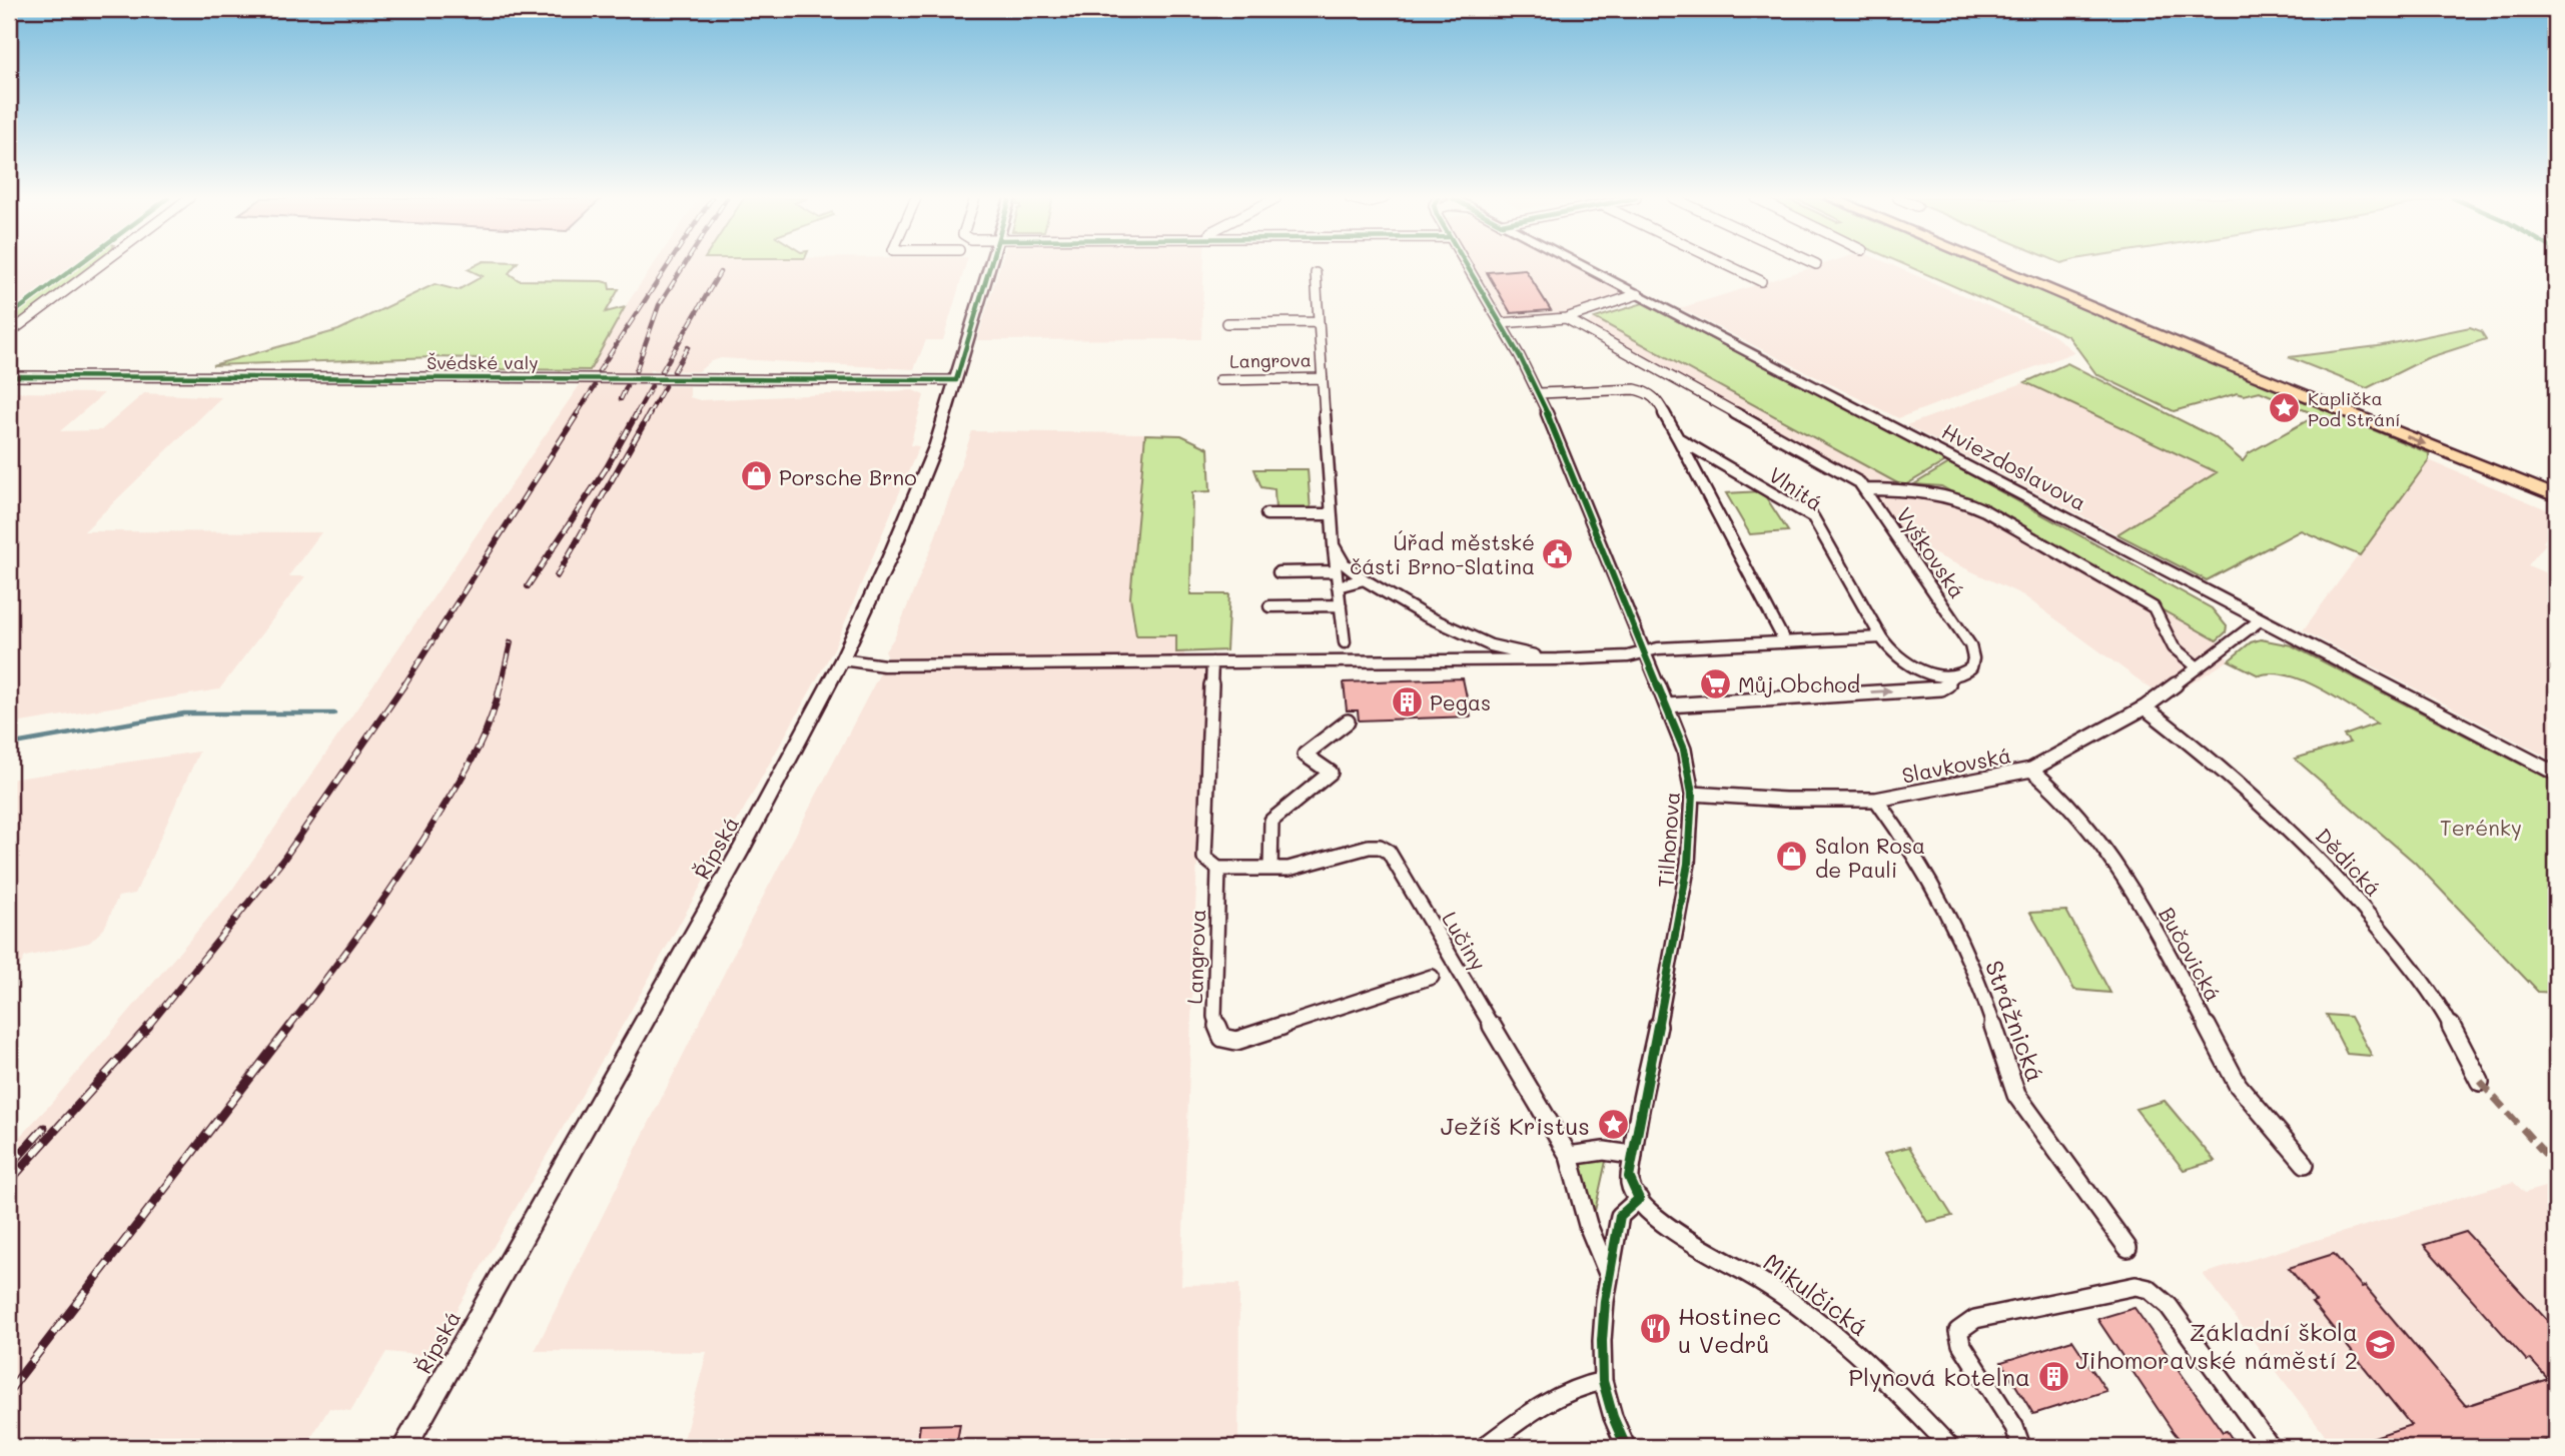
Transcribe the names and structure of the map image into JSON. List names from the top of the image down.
{
  "streets": {
    "main road": ["Hviezdoslavova"],
    "street": [
      "Langrova",
      "Švédské valy",
      "Vlnitá",
      "Vyškovská",
      "Slavkovská",
      "Tilhonova",
      "Řípská",
      "Dědická",
      "Lučiny",
      "Bučovická",
      "Strážnická",
      "Mikulčická"
    ]
  },
  "crossings": [
    ["Langrova", "Lučiny"],
    ["Švédské valy", "Řípská"],
    ["Hviezdoslavova", "Slavkovská"],
    ["Vlnitá", "Vyškovská"],
    ["Vyškovská", "Tilhonova"],
    ["Slavkovská", "Tilhonova"],
    ["Slavkovská", "Dědická"],
    ["Slavkovská", "Bučovická"],
    ["Slavkovská", "Strážnická"],
    ["Tilhonova", "Mikulčická"]
  ],
  "parks": ["Terénky"],
  "places": {
    "place": ["Kaplička Pod Strání", "Ježíš Kristus"],
    "shop": ["Porsche Brno", "Salon Rosa de Pauli"],
    "public building": ["Úřad městské části Brno-Slatina"],
    "supermarket": ["Můj Obchod"],
    "building": ["Pegas", "Plynová kotelna"],
    "restaurant": ["Hostinec u Vedrů"],
    "school or university": ["Základní škola Jihomoravské náměstí 2"]
  }
}
